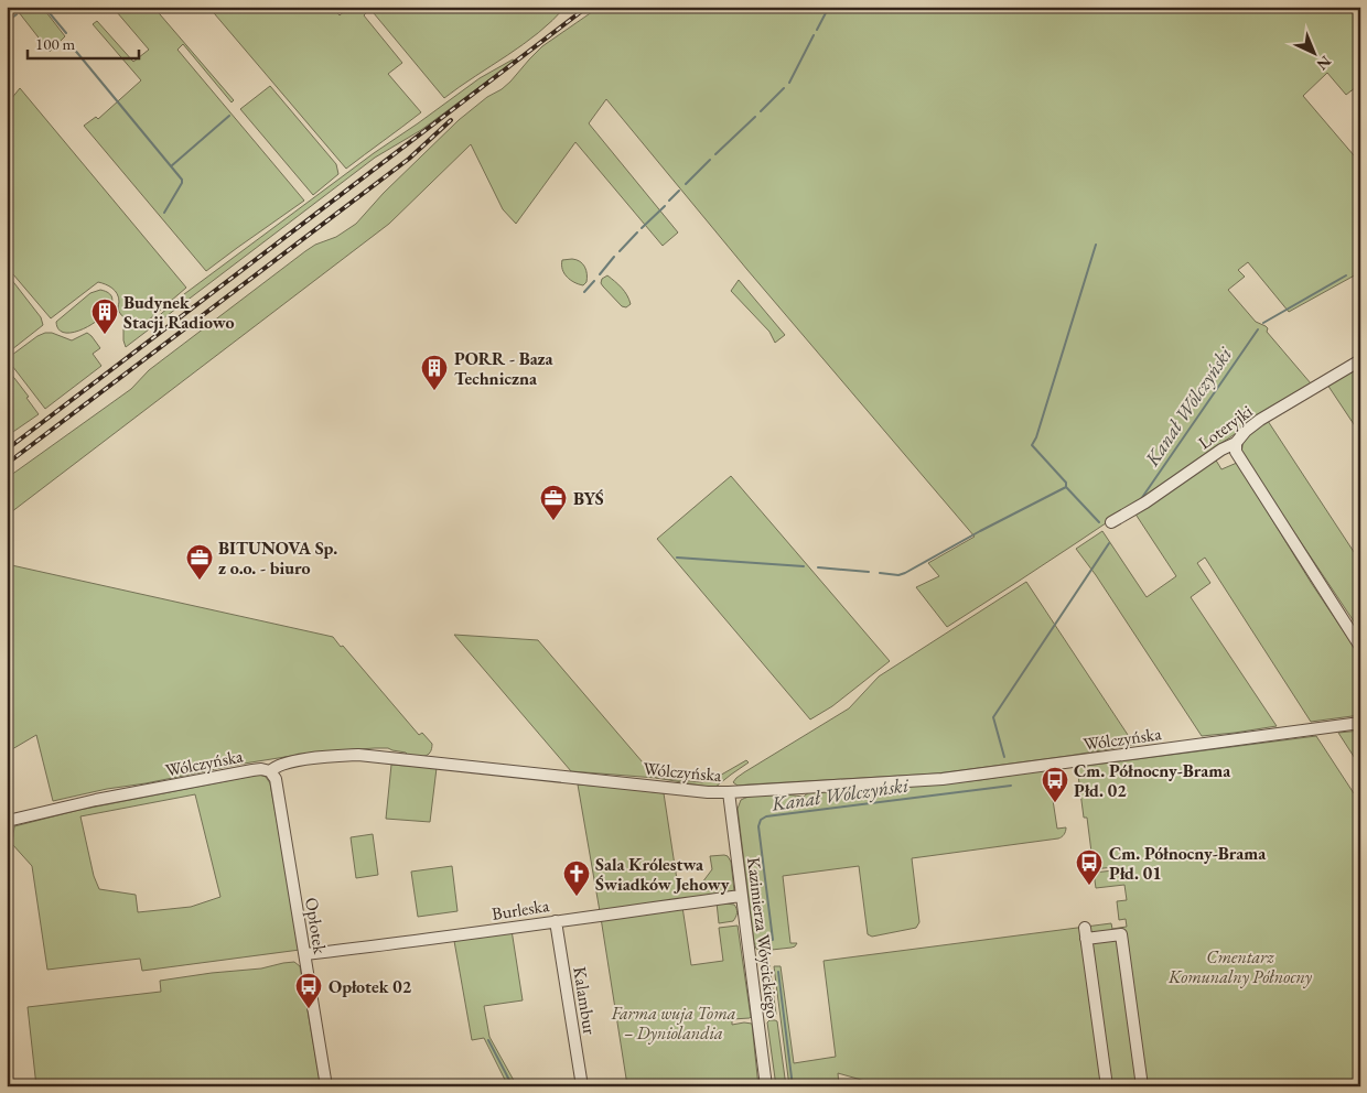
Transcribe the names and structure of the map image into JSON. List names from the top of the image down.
{
  "streets": {
    "street": [
      "Loteryjki",
      "Wólczyńska",
      "Burleska",
      "Opłotek",
      "Kazimierza Wóycickiego",
      "Kalambur"
    ]
  },
  "crossings": [
    ["Wólczyńska", "Opłotek"],
    ["Wólczyńska", "Kazimierza Wóycickiego"],
    ["Burleska", "Opłotek"],
    ["Burleska", "Kazimierza Wóycickiego"],
    ["Burleska", "Kalambur"]
  ],
  "water": ["Kanał Wólczyński"],
  "parks": ["Cmentarz Komunalny Północny", "Farma wuja Toma – Dyniolandia"],
  "places": {
    "building": ["Budynek Stacji Radiowo", "PORR - Baza Techniczna"],
    "office": ["BYŚ", "BITUNOVA Sp. z o.o. - biuro"],
    "bus stop": ["Cm. Północny-Brama Płd. 02", "Cm. Północny-Brama Płd. 01", "Opłotek 02"],
    "church": ["Sala Królestwa Świadków Jehowy"]
  },
  "scale_bar": "100 m",
  "north": "bottom right"
}
